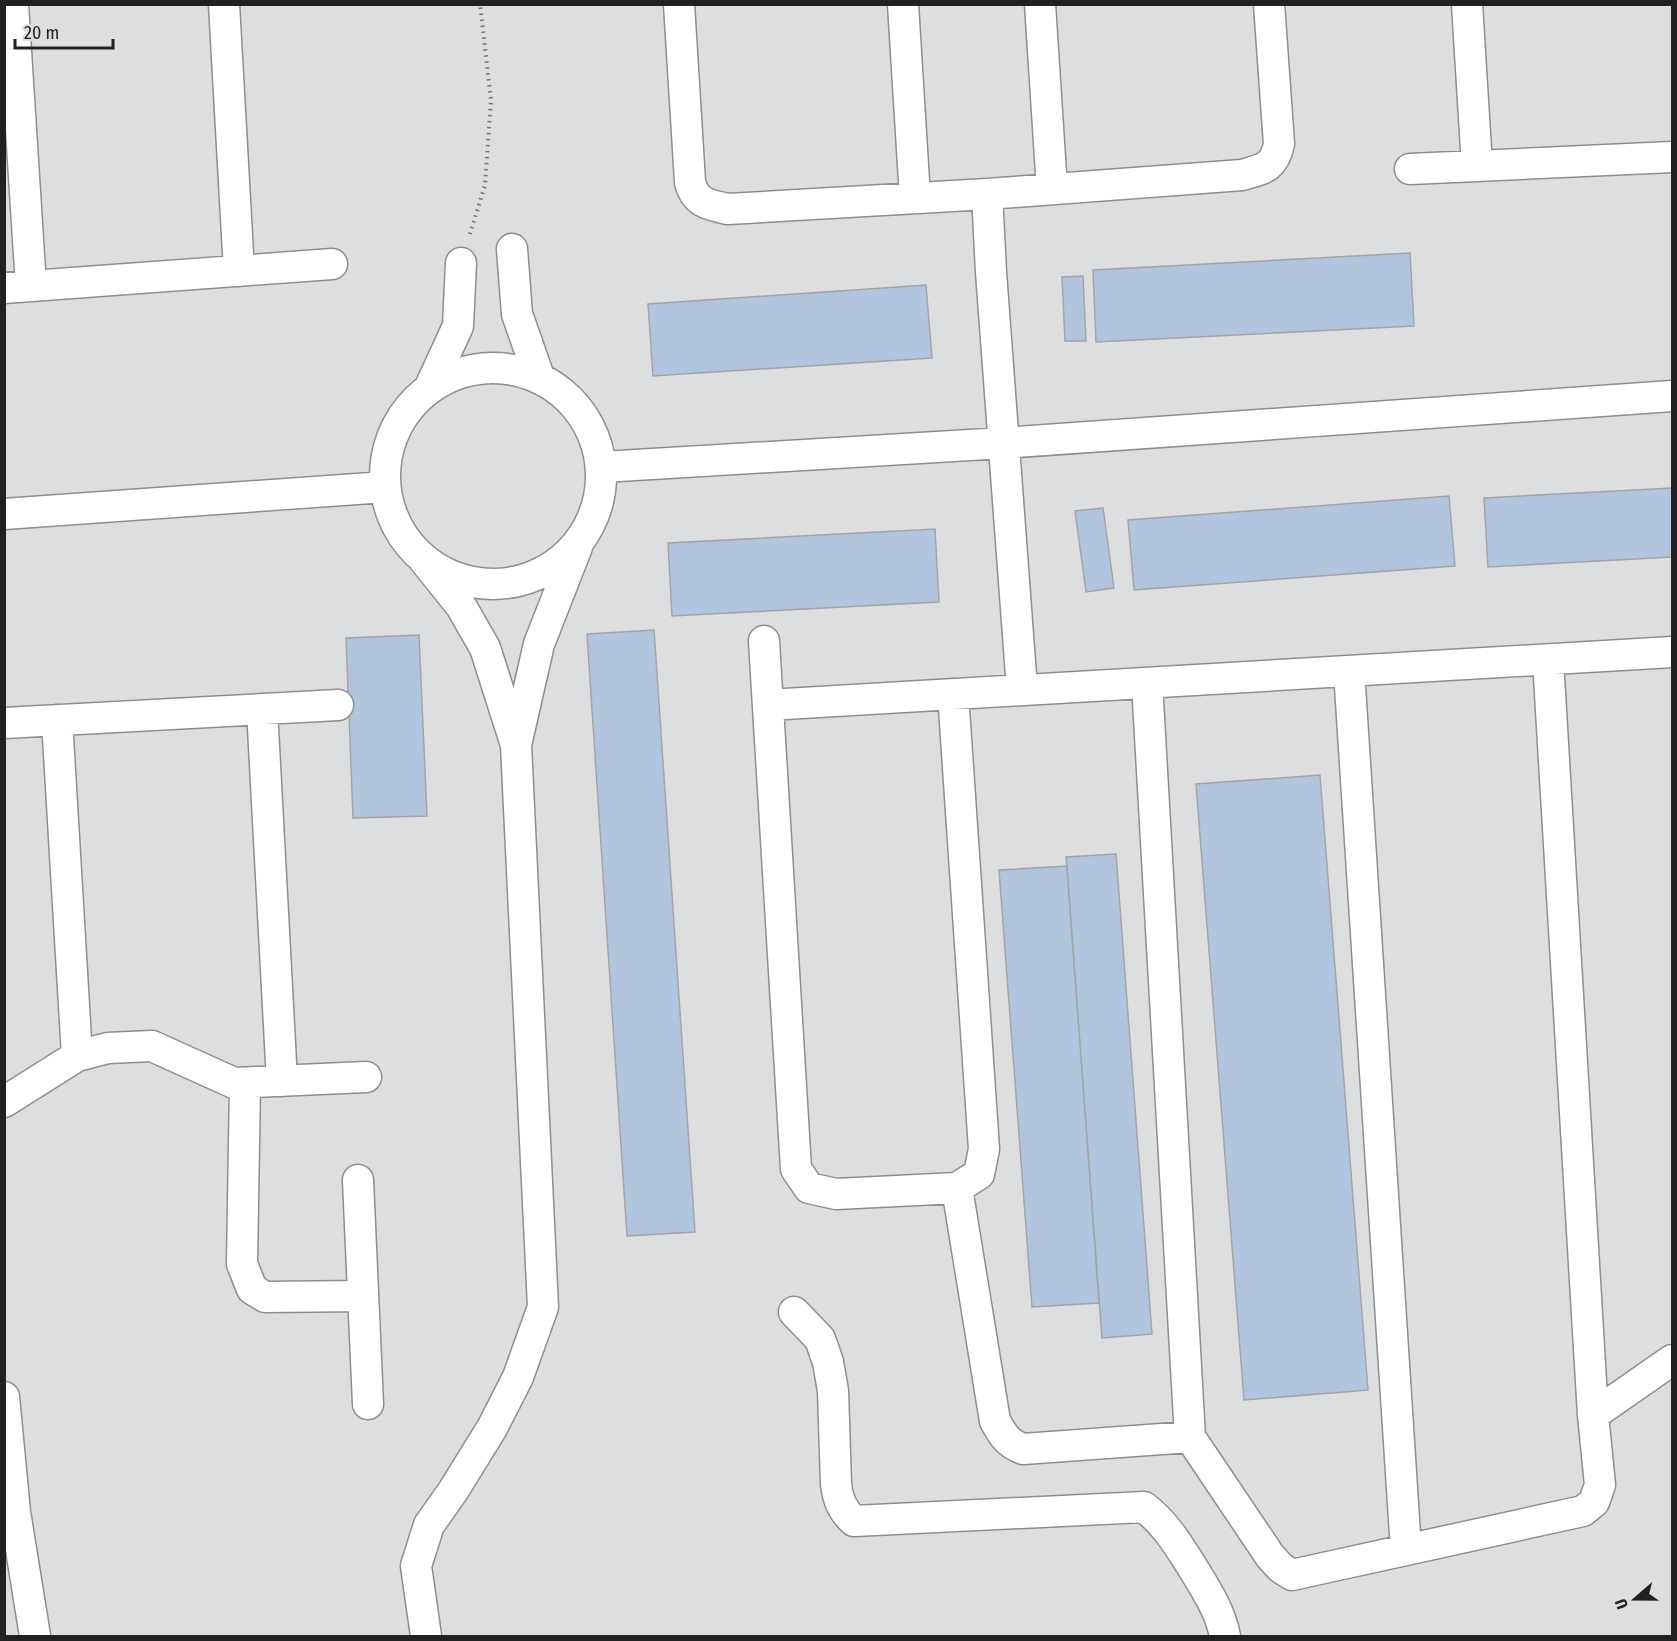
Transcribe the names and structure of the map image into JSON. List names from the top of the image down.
{
  "scale_bar": "20 m",
  "north": "left"
}
